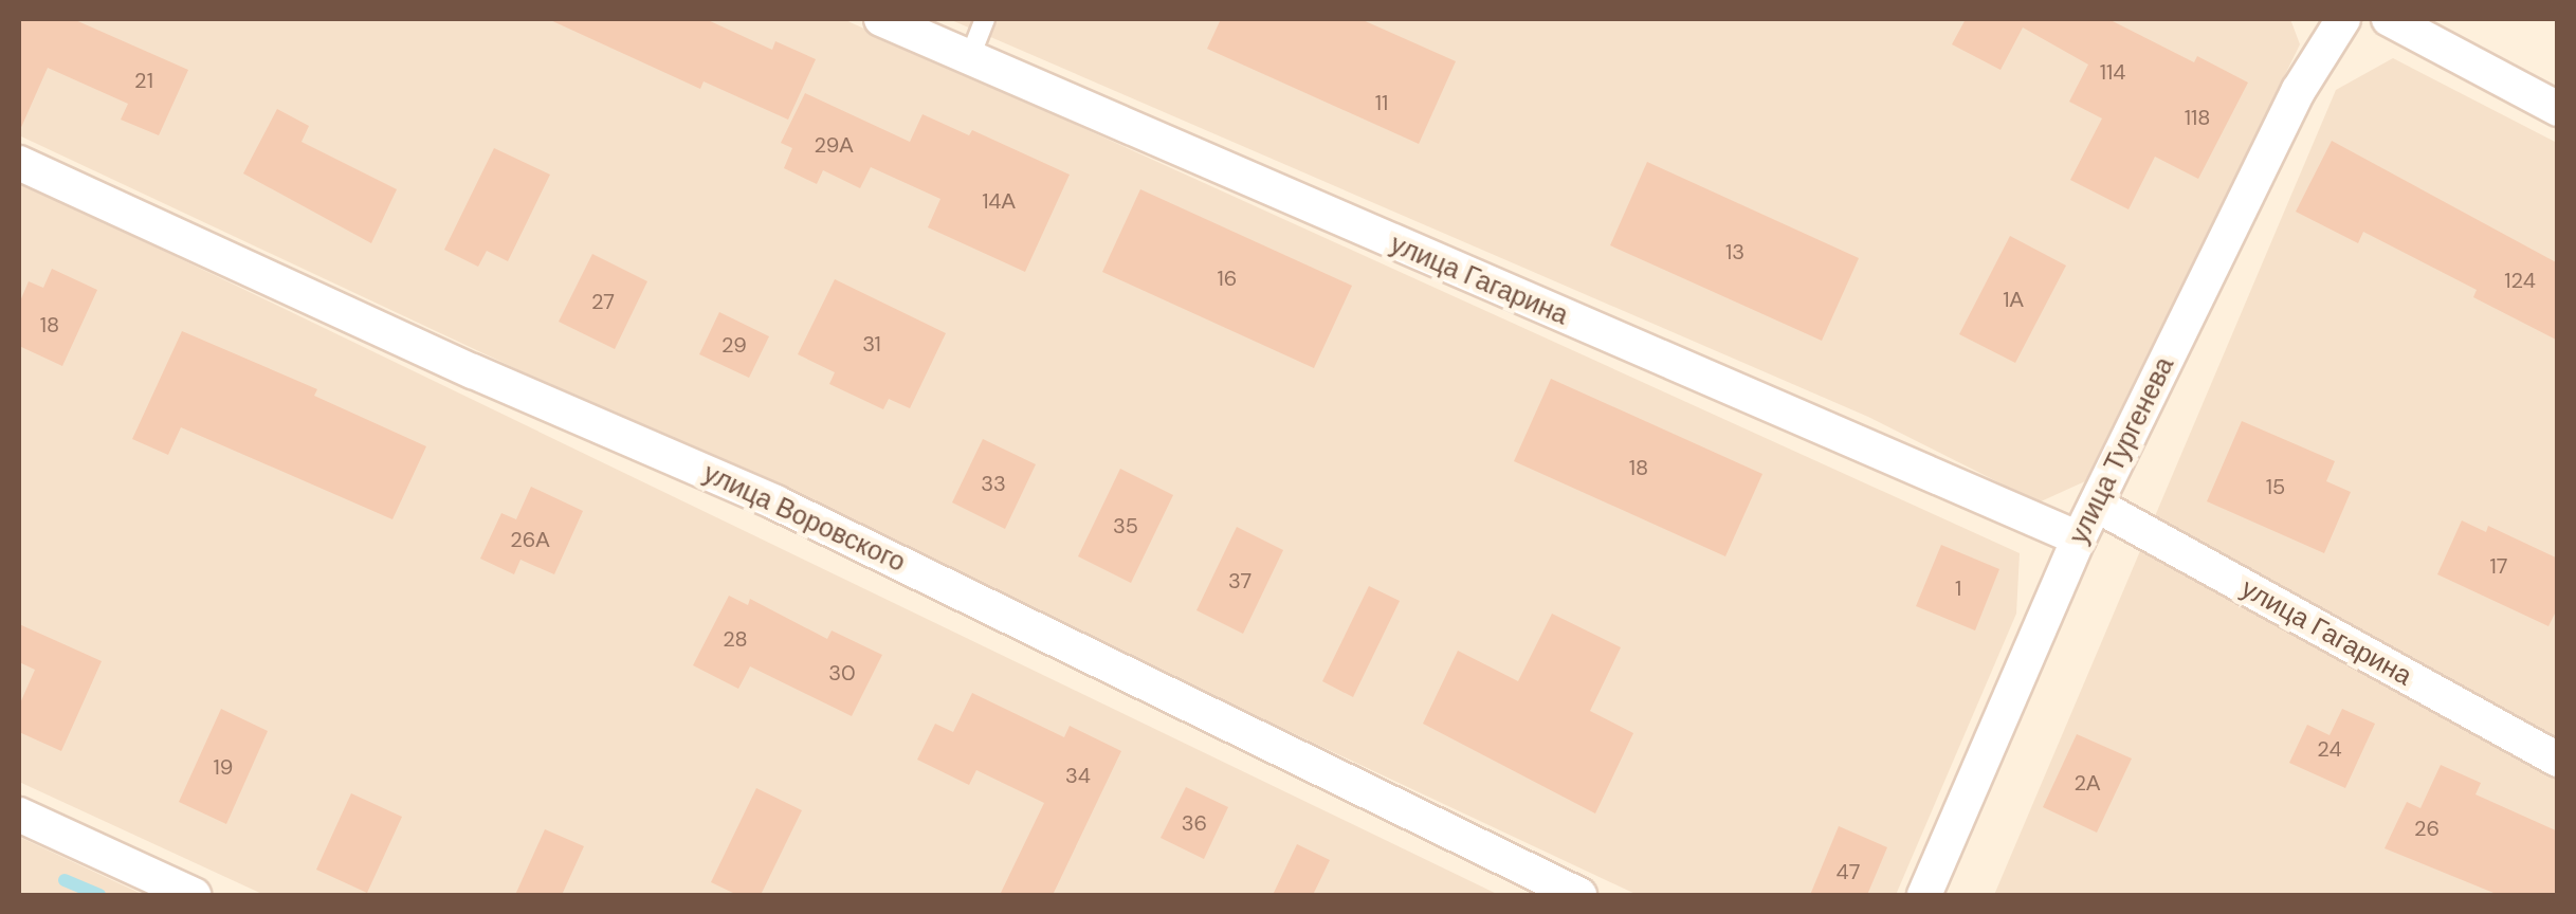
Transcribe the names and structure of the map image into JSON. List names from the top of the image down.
{
  "streets": {
    "street": ["улица Гагарина", "улица Тургенева", "улица Воровского"]
  },
  "crossings": [
    ["улица Гагарина", "улица Тургенева"]
  ],
  "house_numbers": [
    "114",
    "21",
    "11",
    "118",
    "29А",
    "14А",
    "13",
    "16",
    "124",
    "1А",
    "27",
    "18",
    "31",
    "29",
    "18",
    "33",
    "15",
    "35",
    "26А",
    "17",
    "37",
    "1",
    "28",
    "30",
    "24",
    "19",
    "34",
    "2А",
    "36",
    "26",
    "47"
  ]
}
